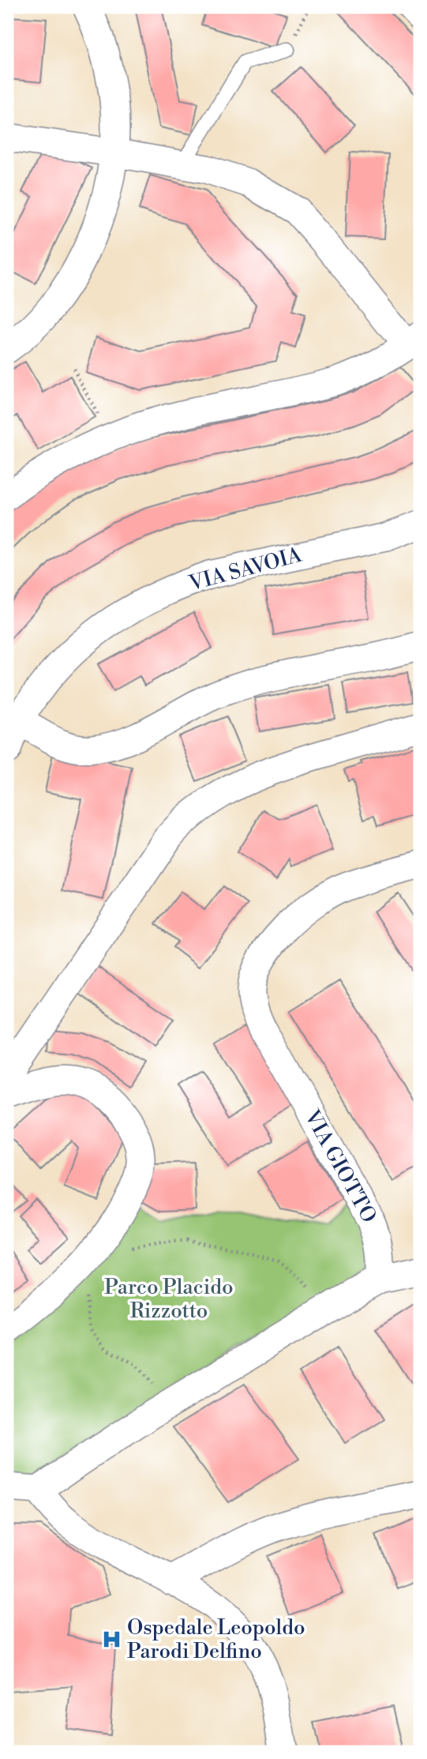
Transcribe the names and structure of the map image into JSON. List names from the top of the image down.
{
  "streets": {
    "street": ["VIA SAVOIA", "VIA GIOTTO"]
  },
  "parks": ["Parco Placido Rizzotto"],
  "places": {
    "hospital": ["Ospedale Leopoldo Parodi Delfino"]
  }
}
